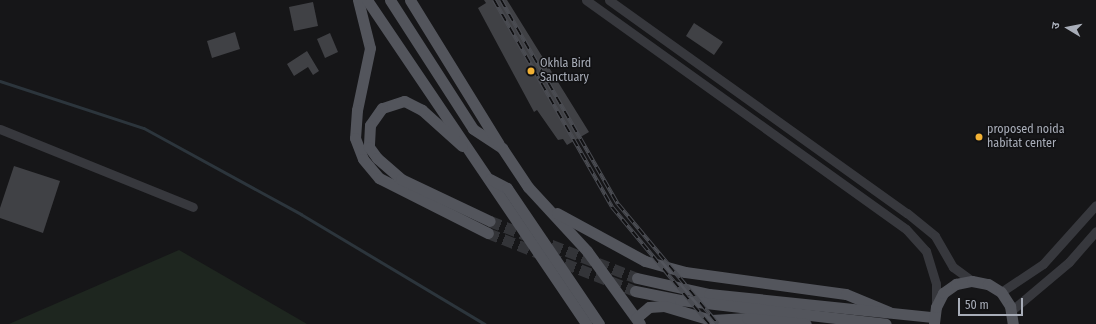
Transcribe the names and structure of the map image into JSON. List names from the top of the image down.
{
  "places": ["Okhla Bird Sanctuary", "proposed noida habitat center"],
  "scale_bar": "50 m",
  "north": "left"
}
